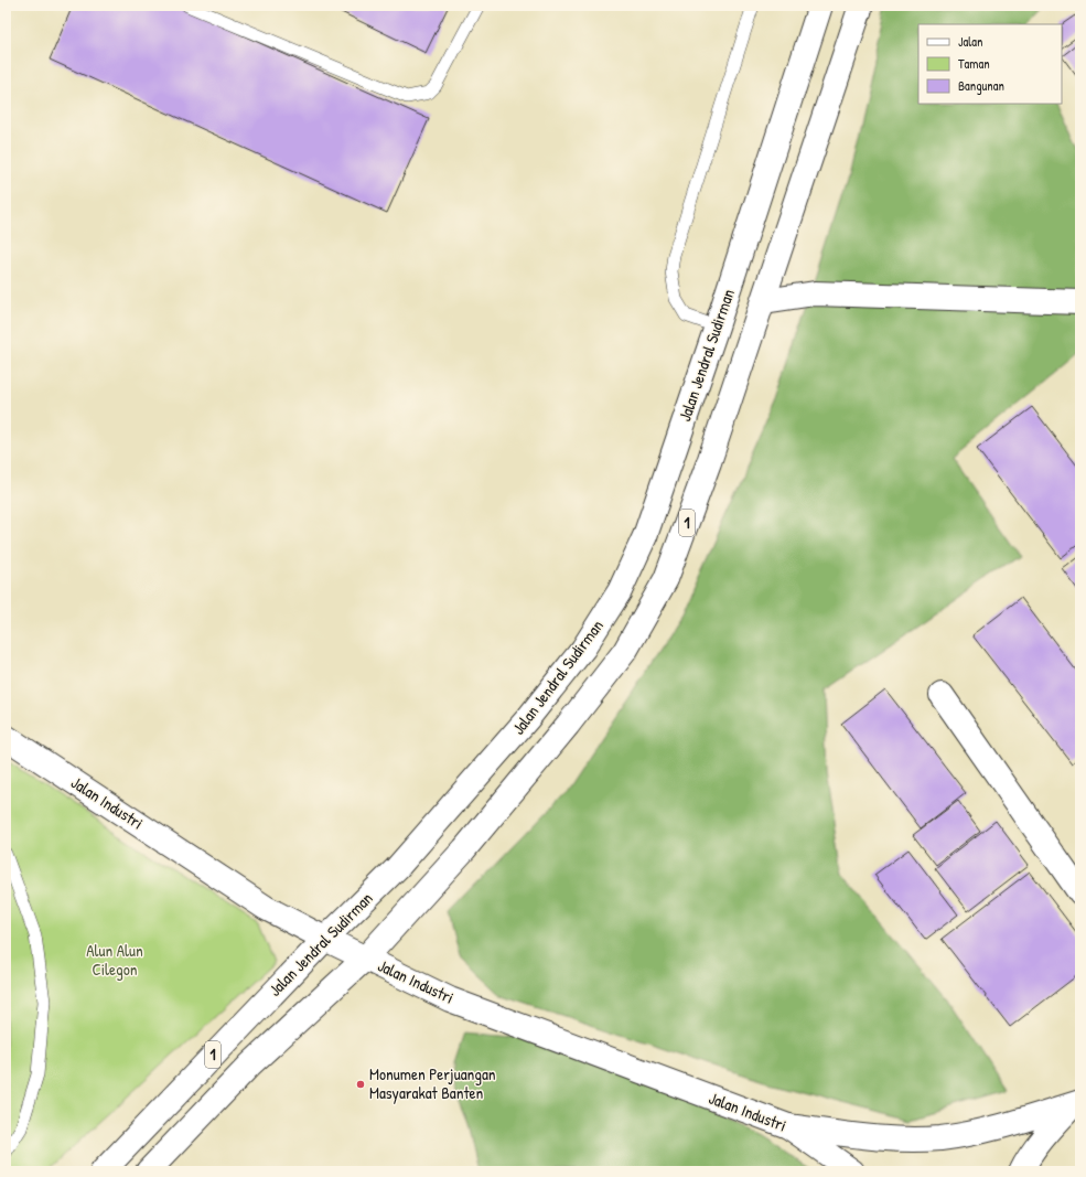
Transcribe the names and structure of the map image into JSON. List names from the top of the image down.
{
  "streets": {
    "main road": ["Jalan Jendral Sudirman", "1", "Jalan Industri"]
  },
  "crossings": [
    ["Jalan Jendral Sudirman", "Jalan Industri"]
  ],
  "parks": ["Alun Alun Cilegon"],
  "places": ["Monumen Perjuangan Masyarakat Banten"],
  "legend": ["Jalan", "Taman", "Bangunan"]
}
